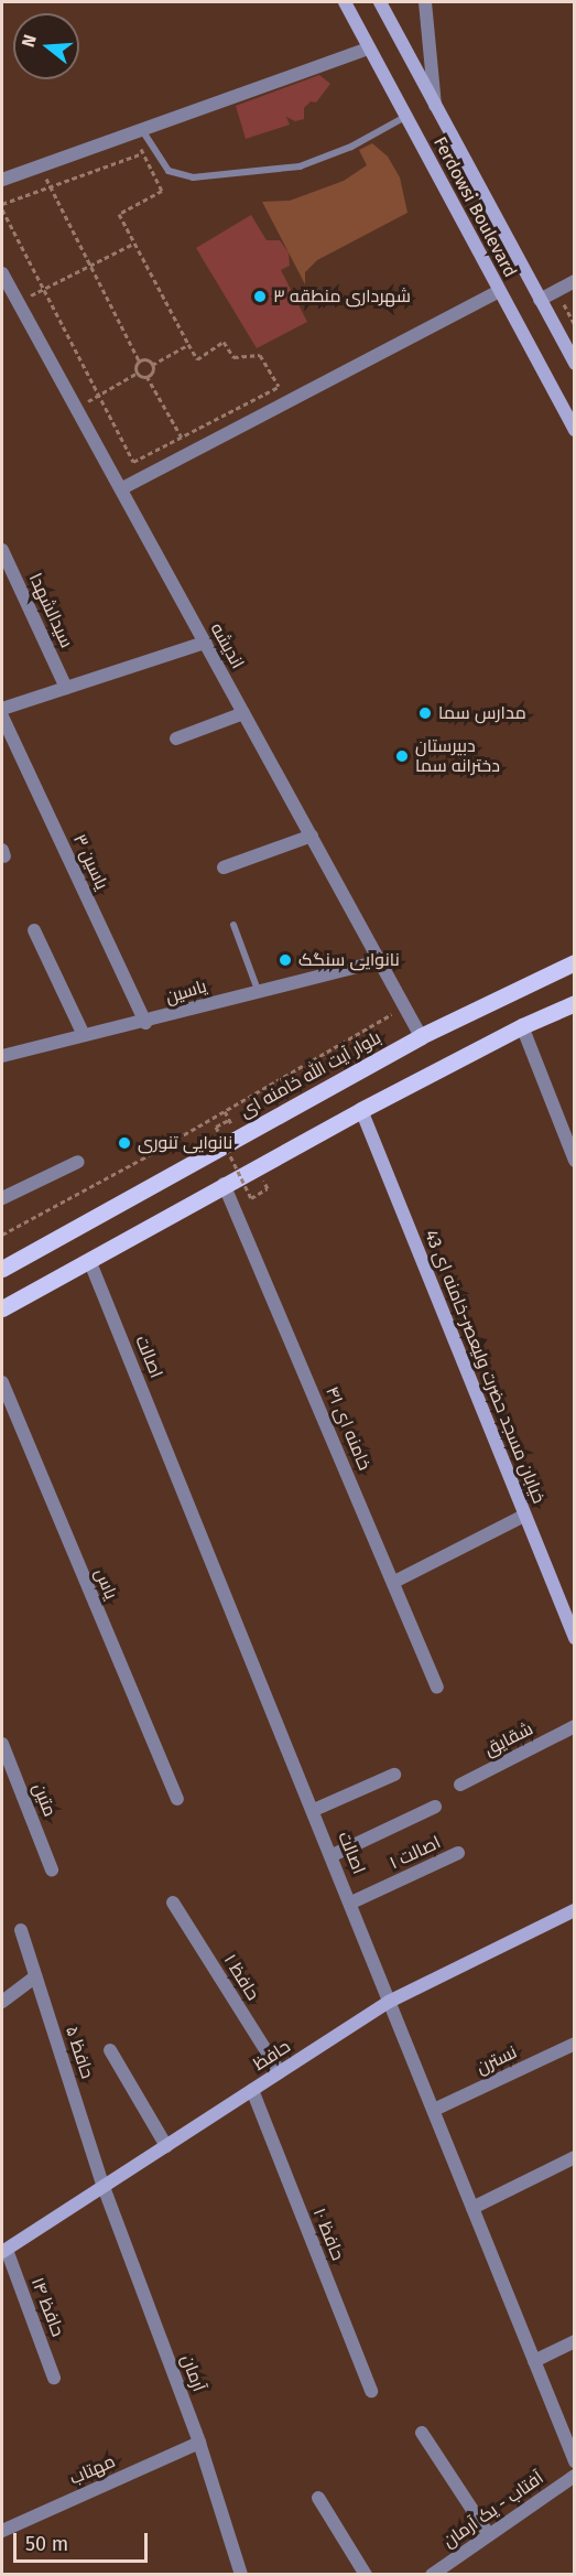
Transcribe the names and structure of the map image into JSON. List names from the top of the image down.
{
  "streets": {
    "main road": ["بلوار آیت الله خامنه ای"],
    "street": [
      "Ferdowsi Boulevard",
      "سیدالشهدا",
      "اندیشه",
      "یاسین ۳",
      "یاسین",
      "اصالت",
      "خیابان مسجد حضرت ولیعصر-خامنه ای 43",
      "خامنه ای ۴۱",
      "یاس",
      "شقایق",
      "متین",
      "اصالت ۱",
      "حافظ ۱",
      "حافظ ۵",
      "حافظ",
      "نسترن",
      "حافظ ۱۰",
      "حافظ ۱۴",
      "آرمان",
      "مهتاب",
      "آفتاب - یک آرمان"
    ]
  },
  "crossings": [
    ["اندیشه", "یاسین"],
    ["اندیشه", "بلوار آیت الله خامنه ای"],
    ["یاسین ۳", "یاسین"],
    ["اصالت", "اصالت ۱"],
    ["اصالت", "حافظ"],
    ["اصالت", "نسترن"],
    ["حافظ ۱", "حافظ"],
    ["حافظ ۵", "حافظ"],
    ["حافظ ۵", "آرمان"],
    ["حافظ", "حافظ ۱۰"],
    ["حافظ", "حافظ ۱۴"],
    ["حافظ", "آرمان"],
    ["آرمان", "مهتاب"]
  ],
  "places": [
    "شهرداری منطقه ۳",
    "مدارس سما",
    "دبیرستان دخترانه سما",
    "نانوایی سنگک",
    "نانوایی تنوری"
  ],
  "scale_bar": "50 m",
  "north": "left"
}
